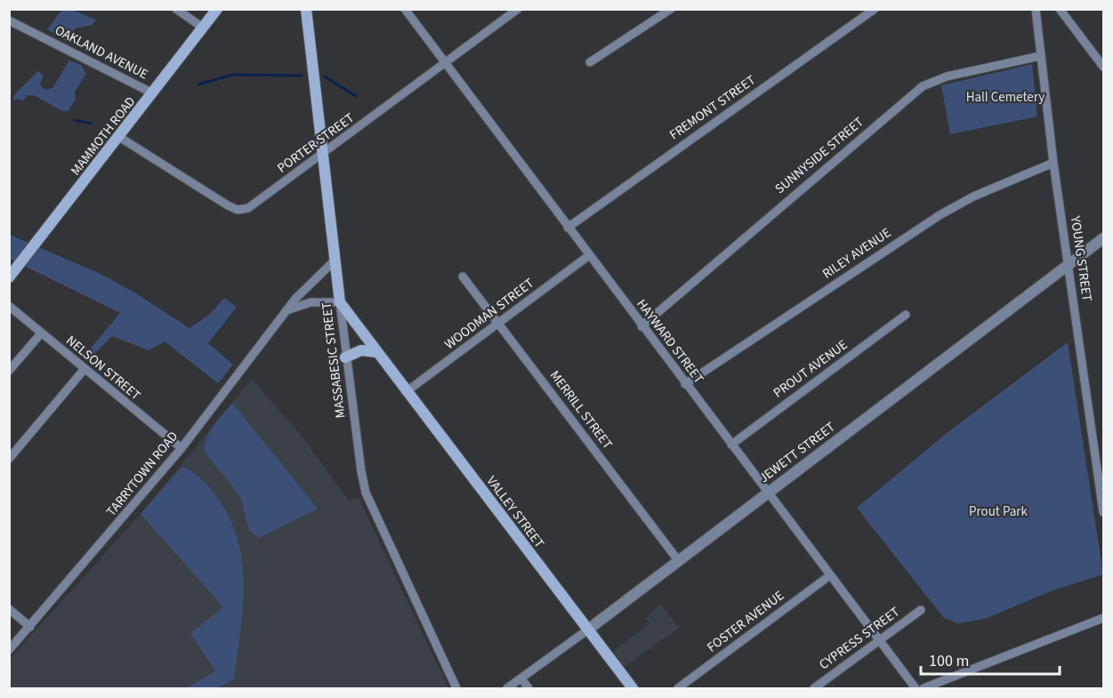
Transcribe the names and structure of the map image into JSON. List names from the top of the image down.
{
  "streets": {
    "main road": ["MAMMOTH ROAD", "MASSABESIC STREET", "VALLEY STREET"],
    "street": [
      "OAKLAND AVENUE",
      "FREMONT STREET",
      "PORTER STREET",
      "SUNNYSIDE STREET",
      "RILEY AVENUE",
      "YOUNG STREET",
      "WOODMAN STREET",
      "HAYWARD STREET",
      "NELSON STREET",
      "PROUT AVENUE",
      "MERRILL STREET",
      "JEWETT STREET",
      "TARRYTOWN ROAD",
      "FOSTER AVENUE",
      "CYPRESS STREET"
    ]
  },
  "crossings": [
    ["OAKLAND AVENUE", "MAMMOTH ROAD"],
    ["FREMONT STREET", "HAYWARD STREET"],
    ["MAMMOTH ROAD", "PORTER STREET"],
    ["PORTER STREET", "HAYWARD STREET"],
    ["PORTER STREET", "MASSABESIC STREET"],
    ["SUNNYSIDE STREET", "YOUNG STREET"],
    ["SUNNYSIDE STREET", "HAYWARD STREET"],
    ["RILEY AVENUE", "YOUNG STREET"],
    ["RILEY AVENUE", "HAYWARD STREET"],
    ["YOUNG STREET", "JEWETT STREET"],
    ["WOODMAN STREET", "HAYWARD STREET"],
    ["WOODMAN STREET", "MERRILL STREET"],
    ["WOODMAN STREET", "VALLEY STREET"],
    ["HAYWARD STREET", "PROUT AVENUE"],
    ["HAYWARD STREET", "JEWETT STREET"],
    ["HAYWARD STREET", "FOSTER AVENUE"],
    ["HAYWARD STREET", "CYPRESS STREET"],
    ["MASSABESIC STREET", "TARRYTOWN ROAD"],
    ["MASSABESIC STREET", "VALLEY STREET"],
    ["NELSON STREET", "TARRYTOWN ROAD"],
    ["MERRILL STREET", "JEWETT STREET"],
    ["JEWETT STREET", "VALLEY STREET"]
  ],
  "parks": ["Hall Cemetery", "Prout Park"],
  "scale_bar": "100 m"
}
